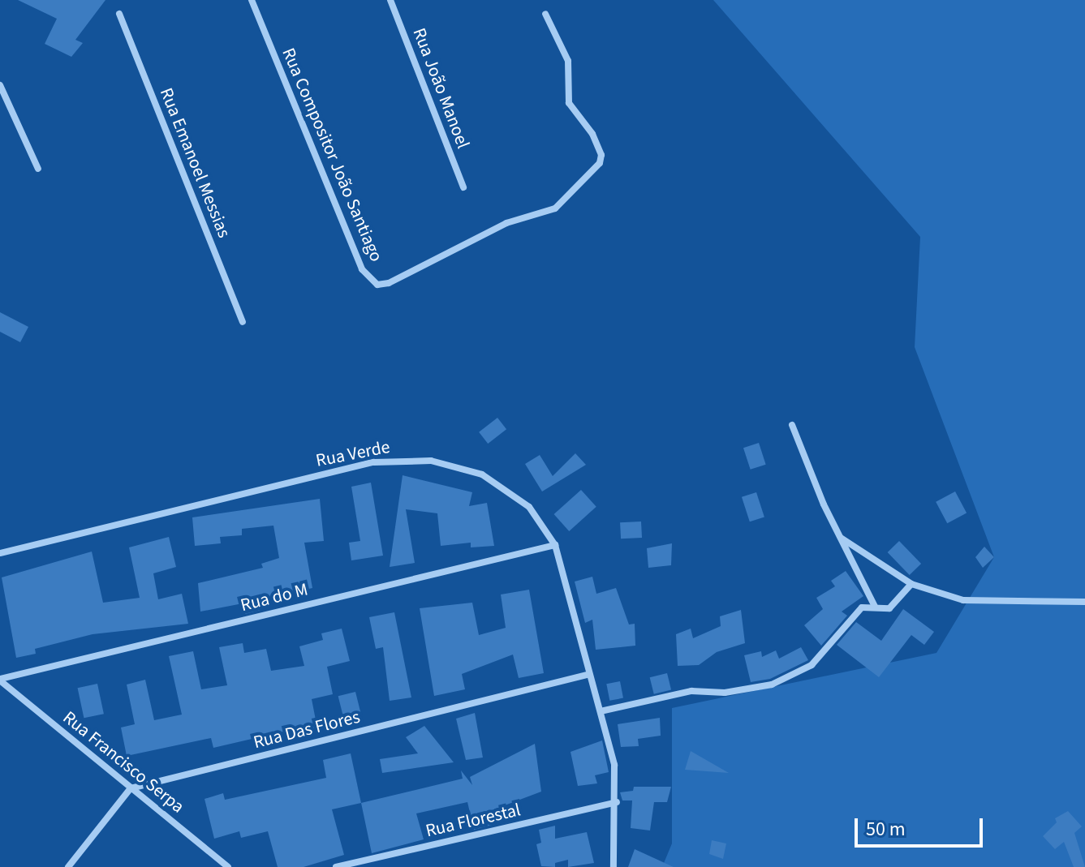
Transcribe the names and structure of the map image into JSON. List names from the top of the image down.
{
  "streets": {
    "street": [
      "Rua João Manoel",
      "Rua Compositor João Santiago",
      "Rua Emanoel Messias",
      "Rua Verde",
      "Rua do M",
      "Rua Das Flores",
      "Rua Francisco Serpa",
      "Rua Florestal"
    ]
  },
  "crossings": [
    ["Rua Verde", "Rua do M"],
    ["Rua Verde", "Rua Das Flores"],
    ["Rua Verde", "Rua Florestal"],
    ["Rua do M", "Rua Francisco Serpa"],
    ["Rua Das Flores", "Rua Francisco Serpa"]
  ],
  "scale_bar": "50 m"
}
